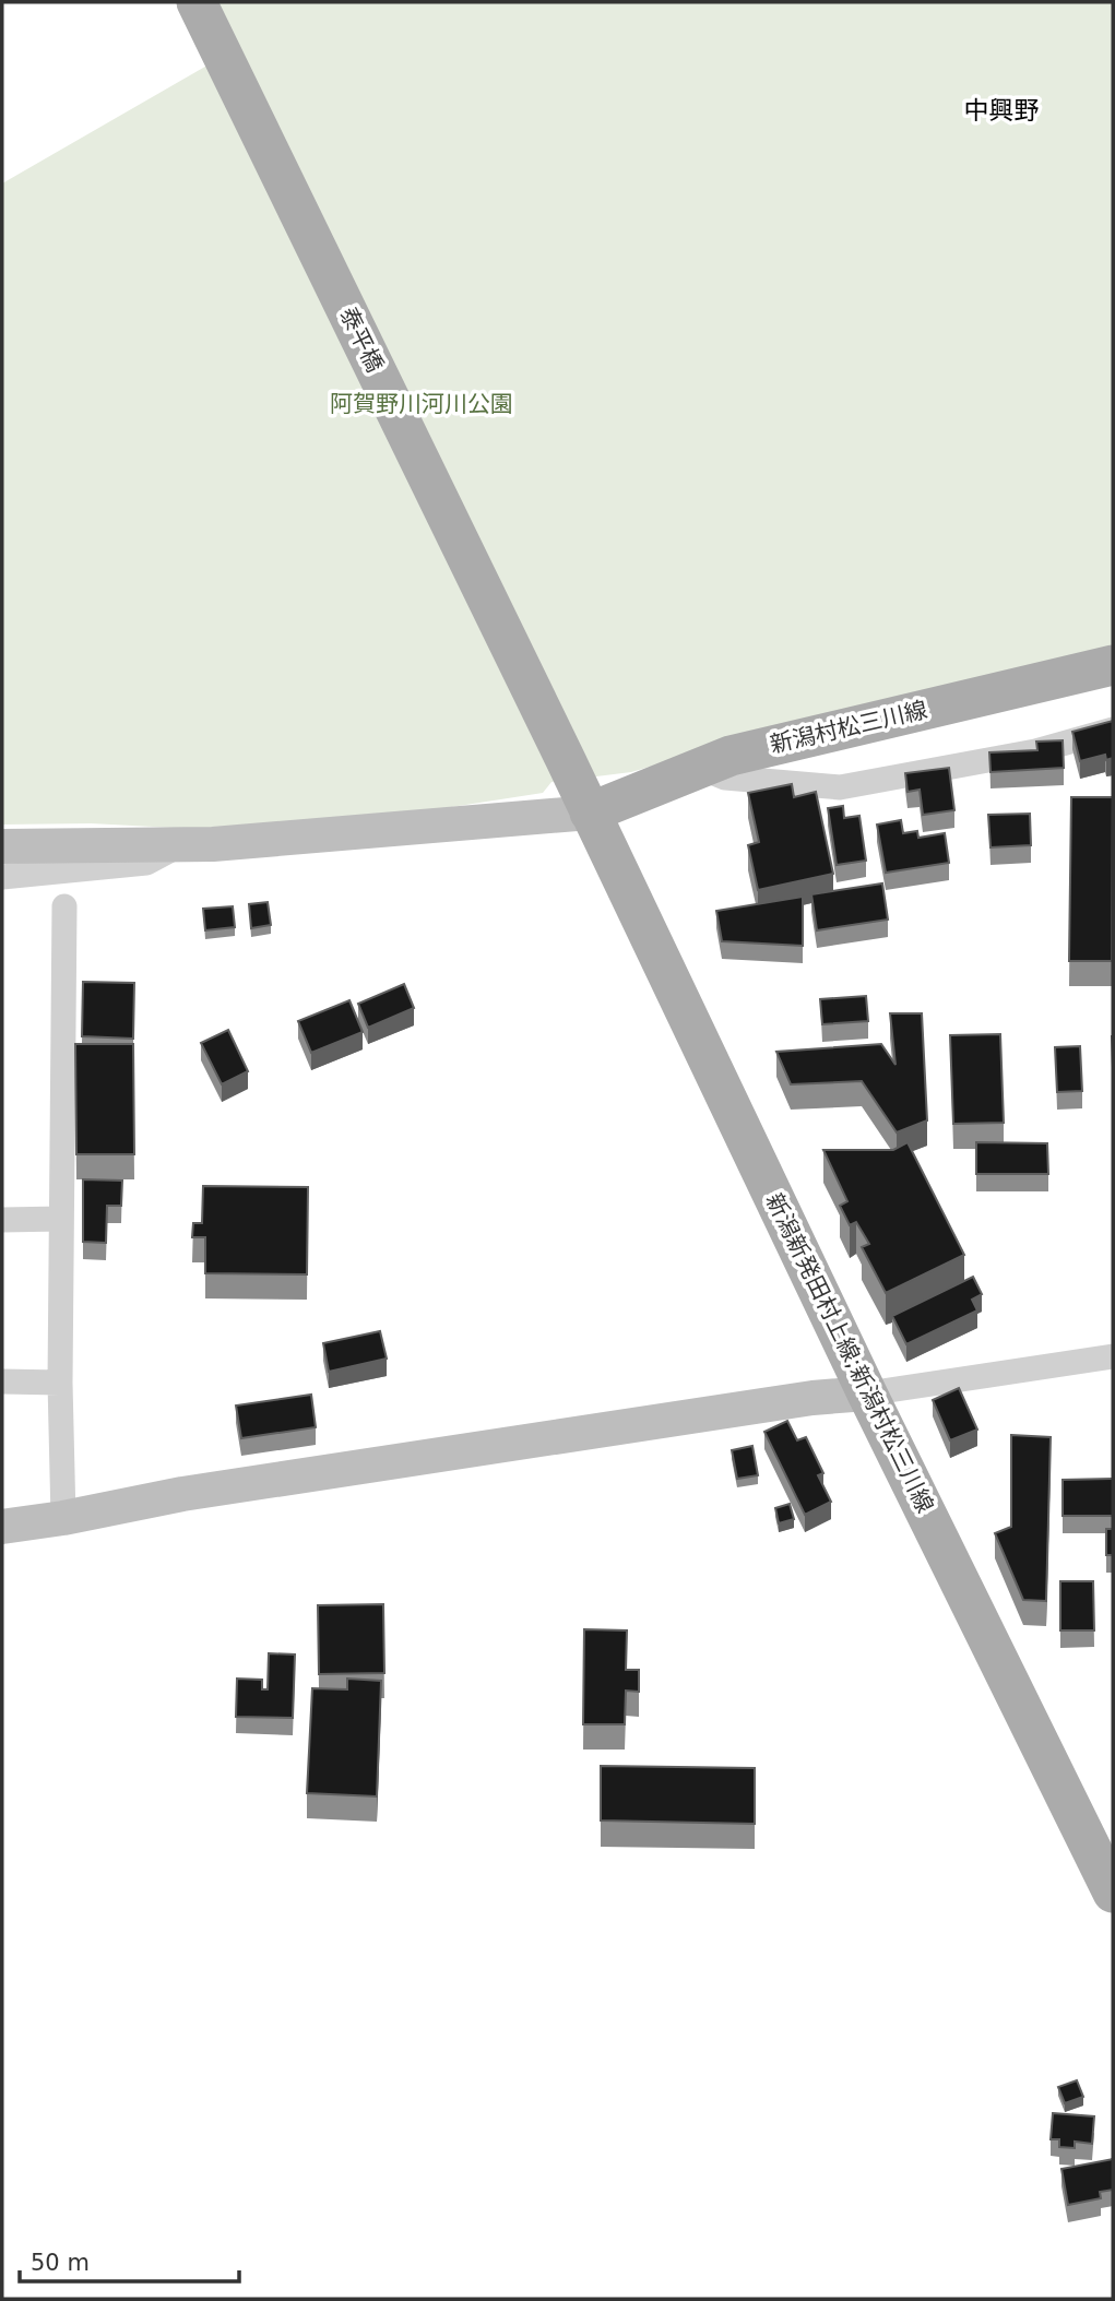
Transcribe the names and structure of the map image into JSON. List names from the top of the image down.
{
  "streets": {
    "main road": ["泰平橋", "新潟村松三川線", "新潟新発田村上線;新潟村松三川線"]
  },
  "crossings": [
    ["泰平橋", "新潟村松三川線"],
    ["泰平橋", "新潟新発田村上線;新潟村松三川線"],
    ["新潟村松三川線", "新潟新発田村上線;新潟村松三川線"]
  ],
  "districts": ["中興野"],
  "parks": ["阿賀野川河川公園"],
  "scale_bar": "50 m"
}
